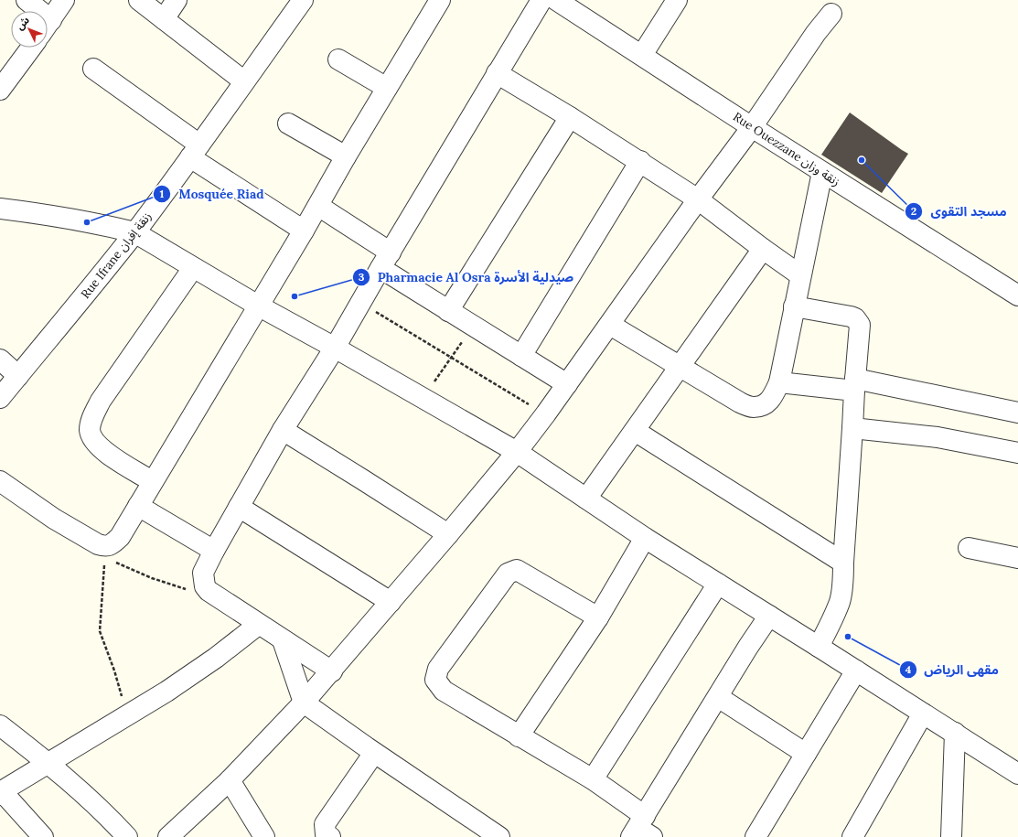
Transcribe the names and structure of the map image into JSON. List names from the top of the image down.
{
  "streets": {
    "street": ["Rue Ouezzane زنقة وزان", "Rue Ifrane زنقة إفران"]
  },
  "places": [
    "مسجد التقوى",
    "Mosquée Riad",
    "Pharmacie Al Osra صيدلية الأسرة",
    "مقهى الرياض"
  ],
  "north": "top left"
}
